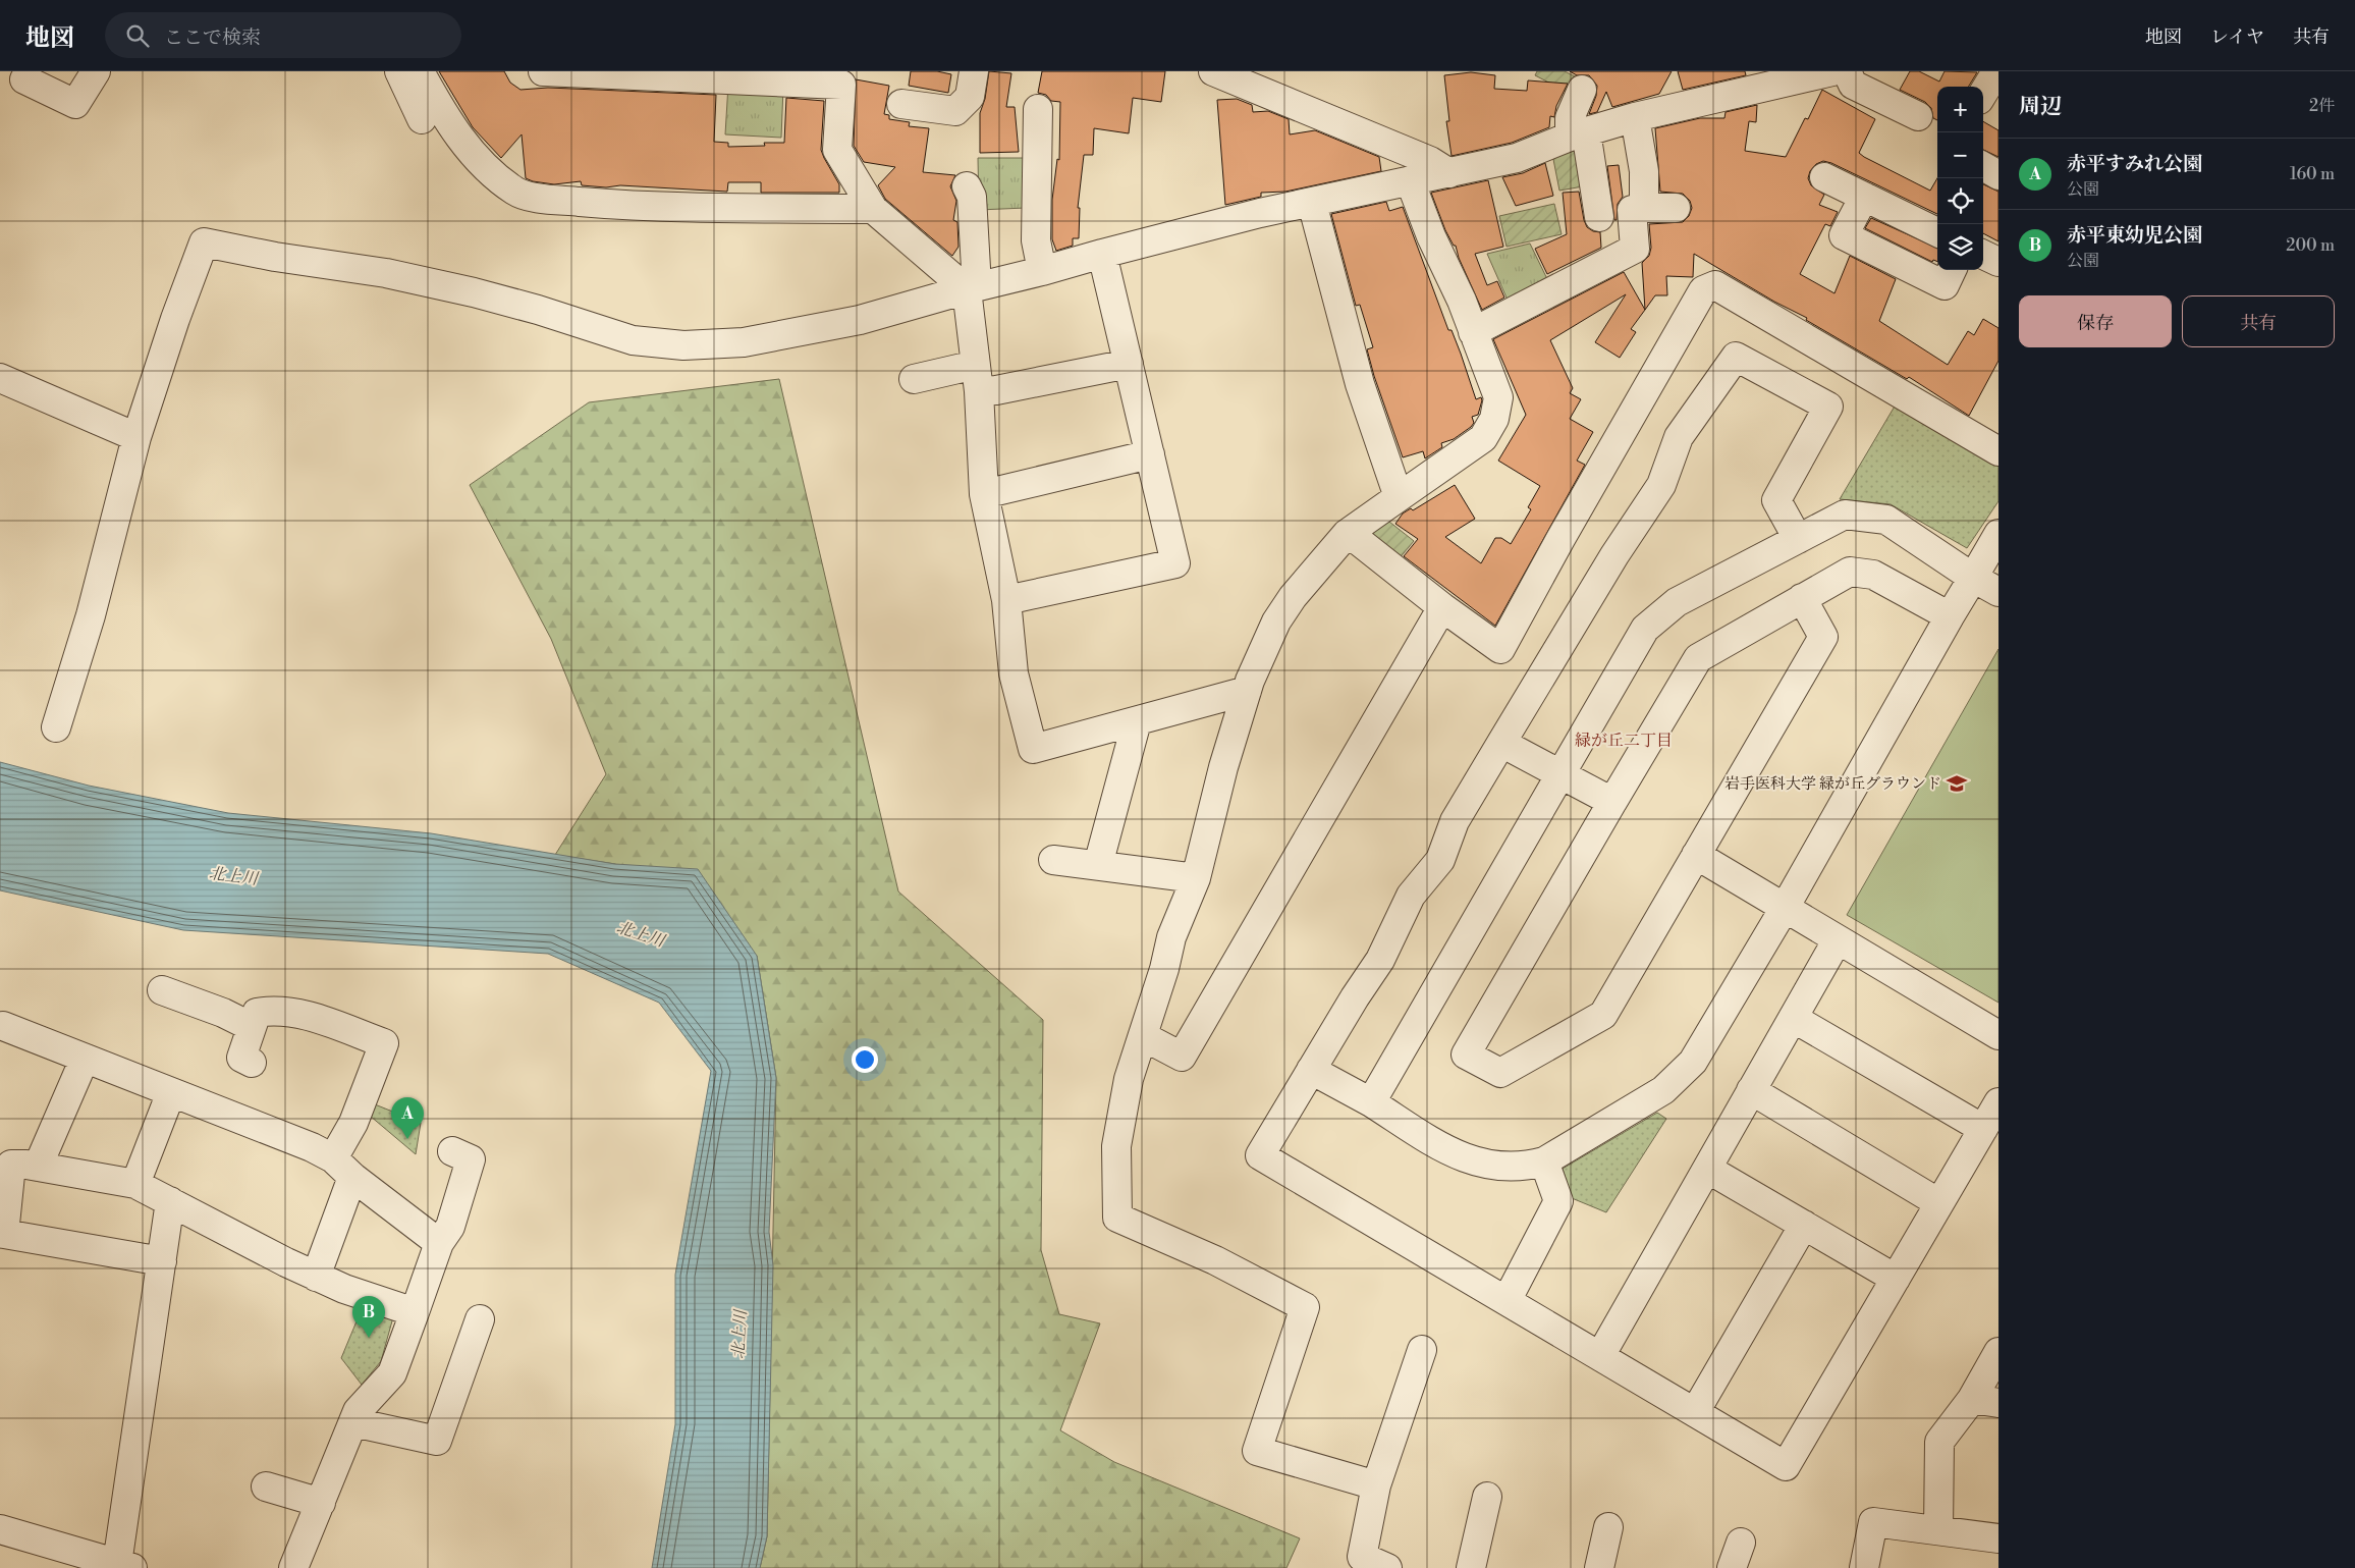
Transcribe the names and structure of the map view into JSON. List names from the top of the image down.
{
  "districts": ["緑が丘二丁目"],
  "water": ["北上川"],
  "places": {
    "school or university": ["岩手医科大学 緑が丘グラウンド"]
  },
  "page": {
    "header": "地図",
    "search": "ここで検索",
    "nav": ["地図", "レイヤ", "共有"],
    "heading": ["周辺", "2件"],
    "map_buttons": ["+", "−"],
    "list": [
      {
        "mark": "A",
        "name": "赤平すみれ公園",
        "note": "公園",
        "value": "160 m"
      },
      {
        "mark": "B",
        "name": "赤平東幼児公園",
        "note": "公園",
        "value": "200 m"
      }
    ],
    "buttons": ["保存", "共有"],
    "pins": ["A", "B"]
  }
}
